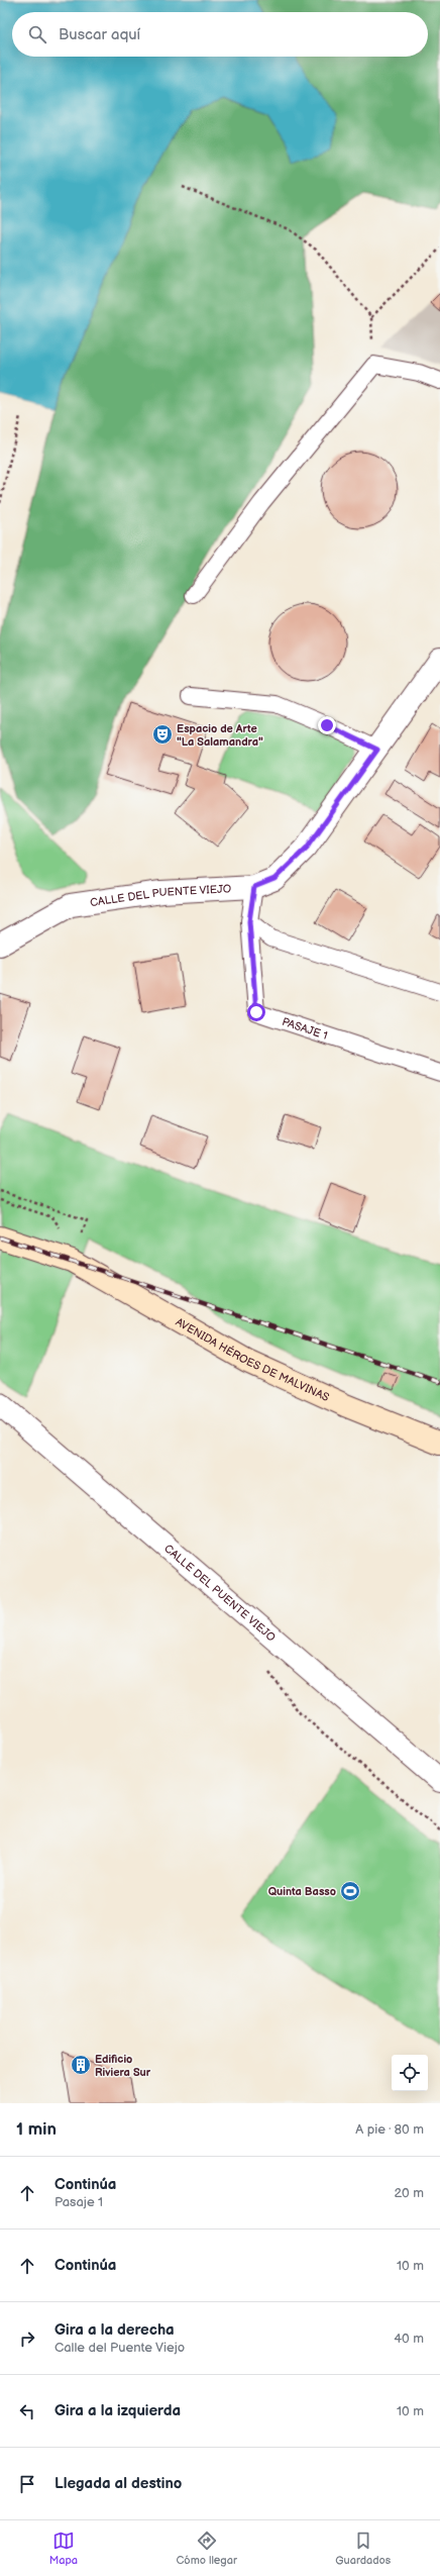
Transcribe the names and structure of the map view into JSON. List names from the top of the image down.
{
  "streets": {
    "main road": ["AVENIDA HÉROES DE MALVINAS"],
    "street": ["CALLE DEL PUENTE VIEJO"],
    "lane": ["PASAJE 1"]
  },
  "places": {
    "theatre": ["Espacio de Arte \"La Salamandra\""],
    "sports": ["Quinta Basso"],
    "building": ["Edificio Riviera Sur"]
  },
  "page": {
    "search": "Buscar aquí",
    "heading": ["1 min", "A pie · 80 m"],
    "list": [
      ["Continúa", "Pasaje 1", "20 m"],
      ["Continúa", "10 m"],
      ["Gira a la derecha", "Calle del Puente Viejo", "40 m"],
      ["Gira a la izquierda", "10 m"],
      "Llegada al destino"
    ],
    "nav": ["Mapa", "Cómo llegar", "Guardados"]
  }
}
